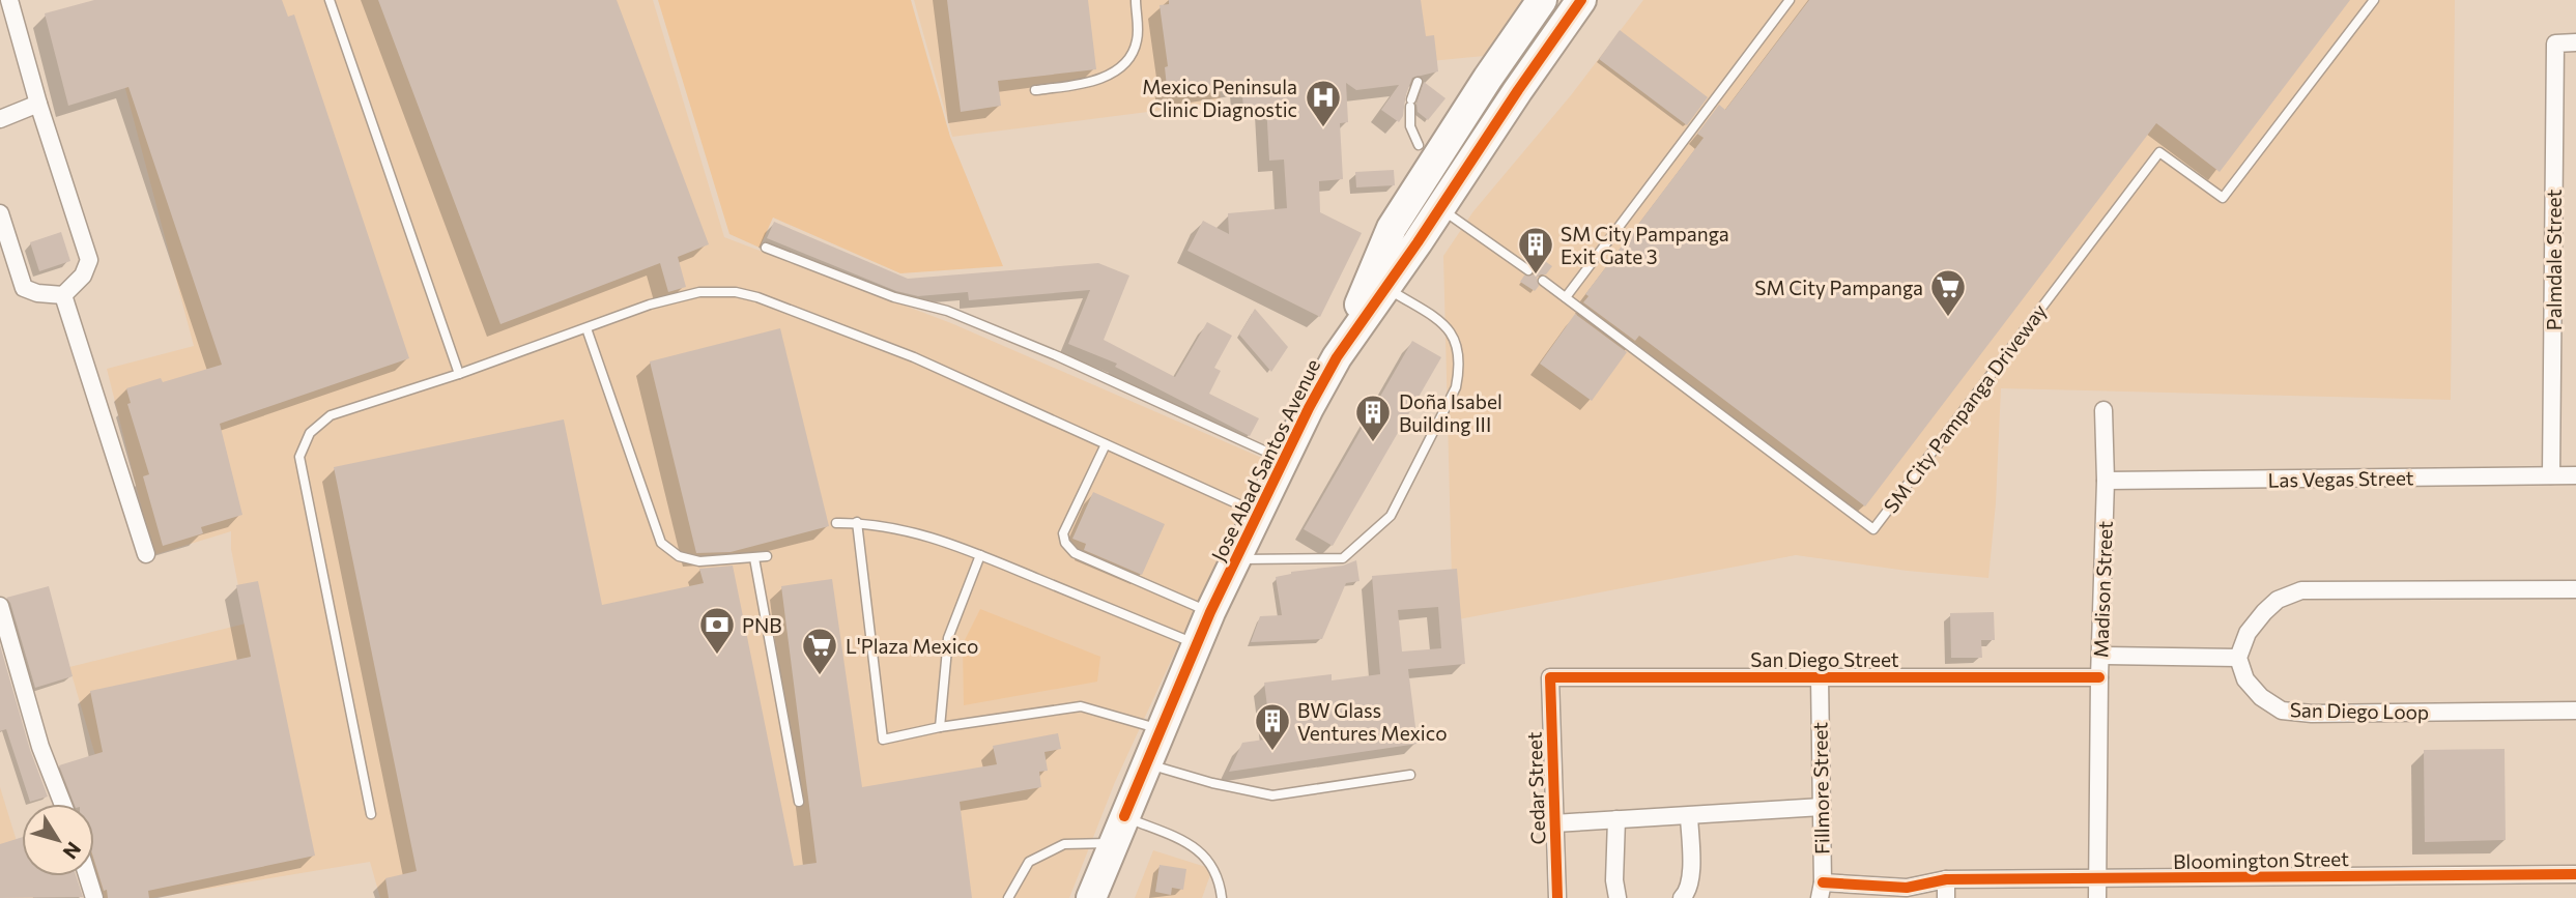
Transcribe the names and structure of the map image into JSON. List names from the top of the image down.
{
  "streets": {
    "highway": ["Jose Abad Santos Avenue"],
    "street": [
      "Palmdale Street",
      "Las Vegas Street",
      "Madison Street",
      "San Diego Street",
      "San Diego Loop",
      "Cedar Street",
      "Fillmore Street",
      "Bloomington Street"
    ],
    "lane": ["SM City Pampanga Driveway"]
  },
  "crossings": [
    ["Palmdale Street", "Las Vegas Street"],
    ["Las Vegas Street", "Madison Street"],
    ["Madison Street", "San Diego Street"],
    ["Madison Street", "Bloomington Street"],
    ["San Diego Street", "Cedar Street"],
    ["San Diego Street", "Fillmore Street"]
  ],
  "places": {
    "hospital": ["Mexico Peninsula Clinic Diagnostic"],
    "building": ["SM City Pampanga Exit Gate 3", "Doña Isabel Building III", "BW Glass Ventures Mexico"],
    "supermarket": ["SM City Pampanga", "L'Plaza Mexico"],
    "bank": ["PNB"]
  },
  "north": "bottom right"
}
